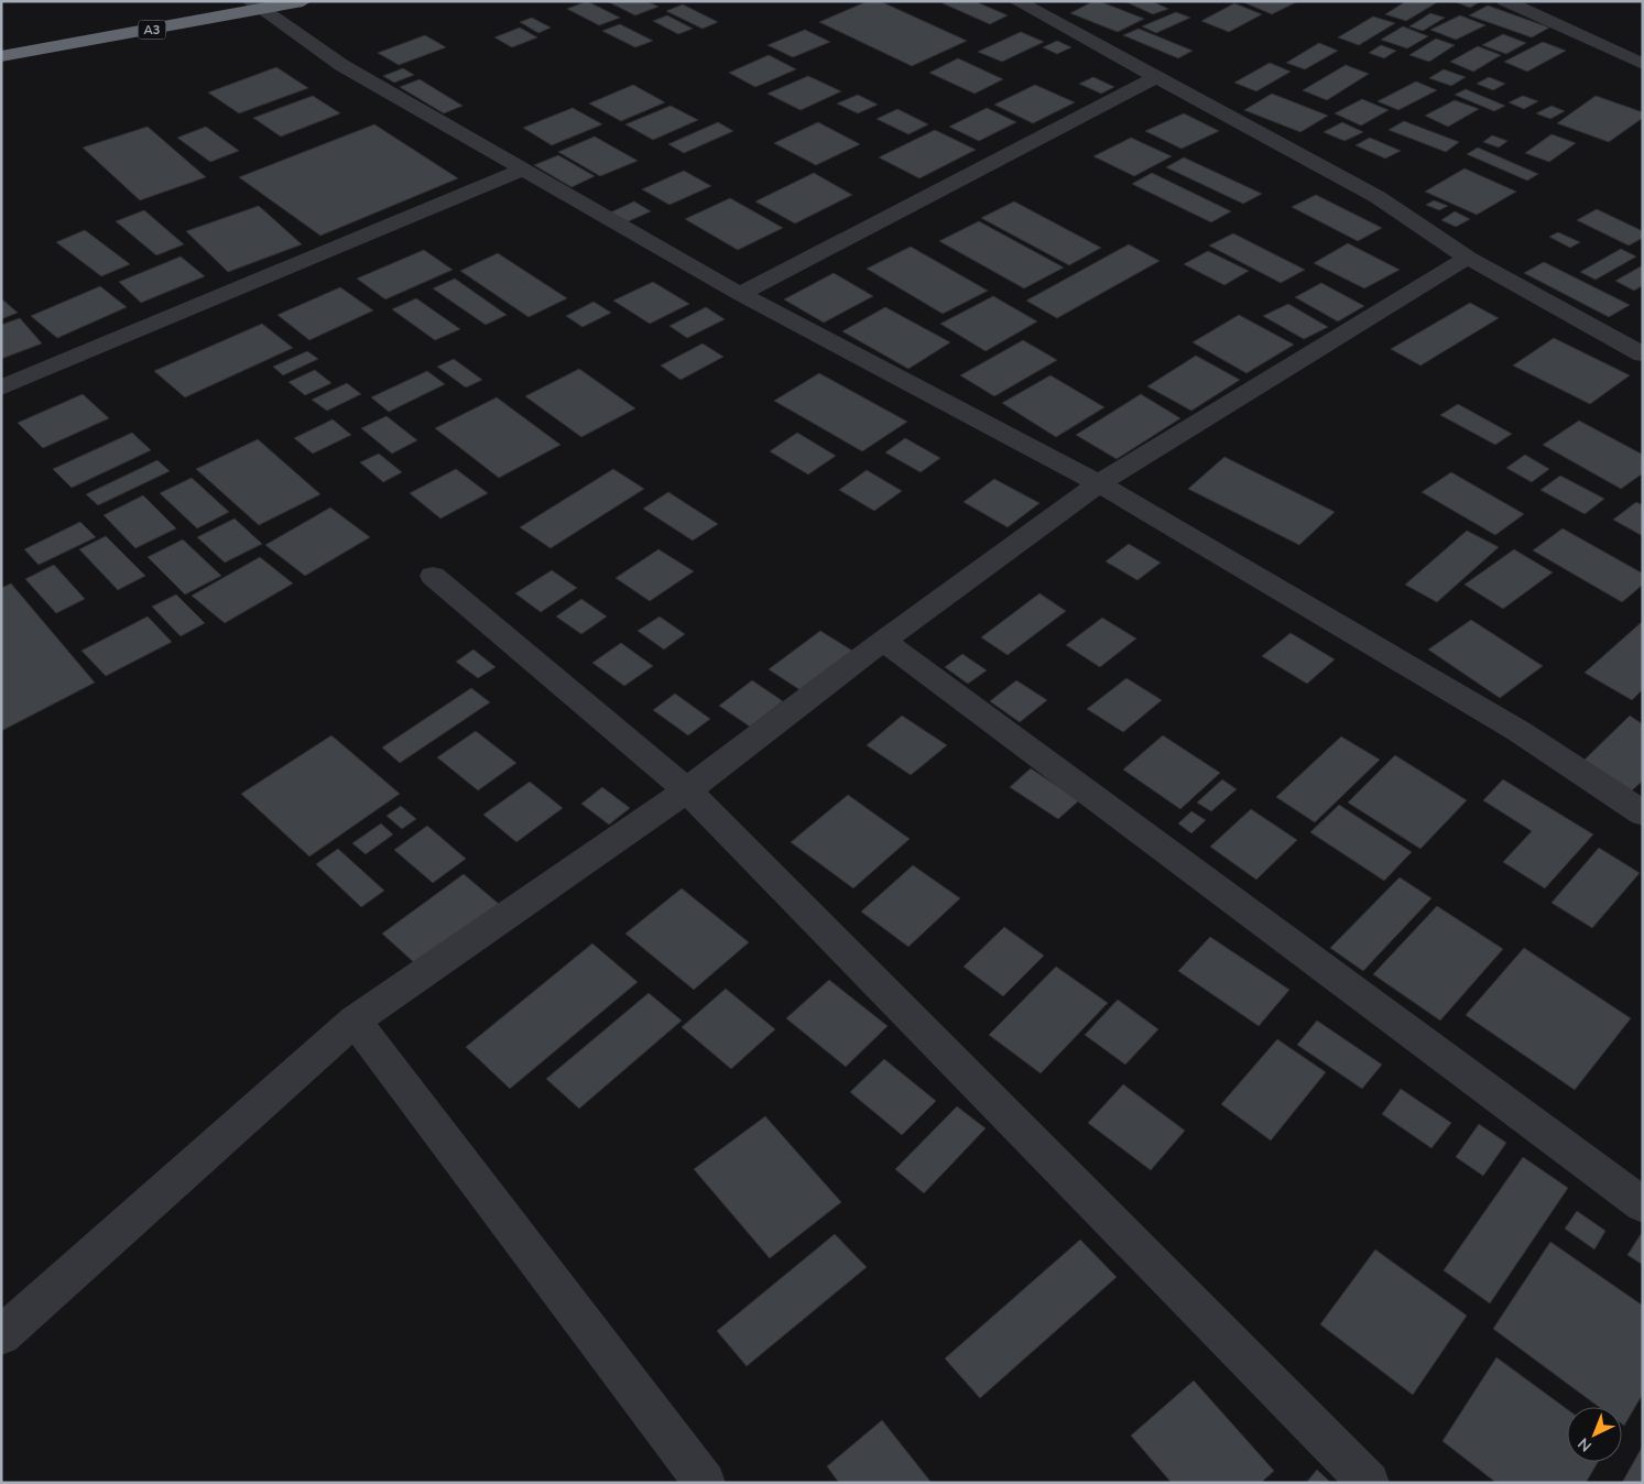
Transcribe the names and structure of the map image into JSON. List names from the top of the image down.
{
  "streets": {
    "highway": ["A3"]
  },
  "north": "bottom left"
}
